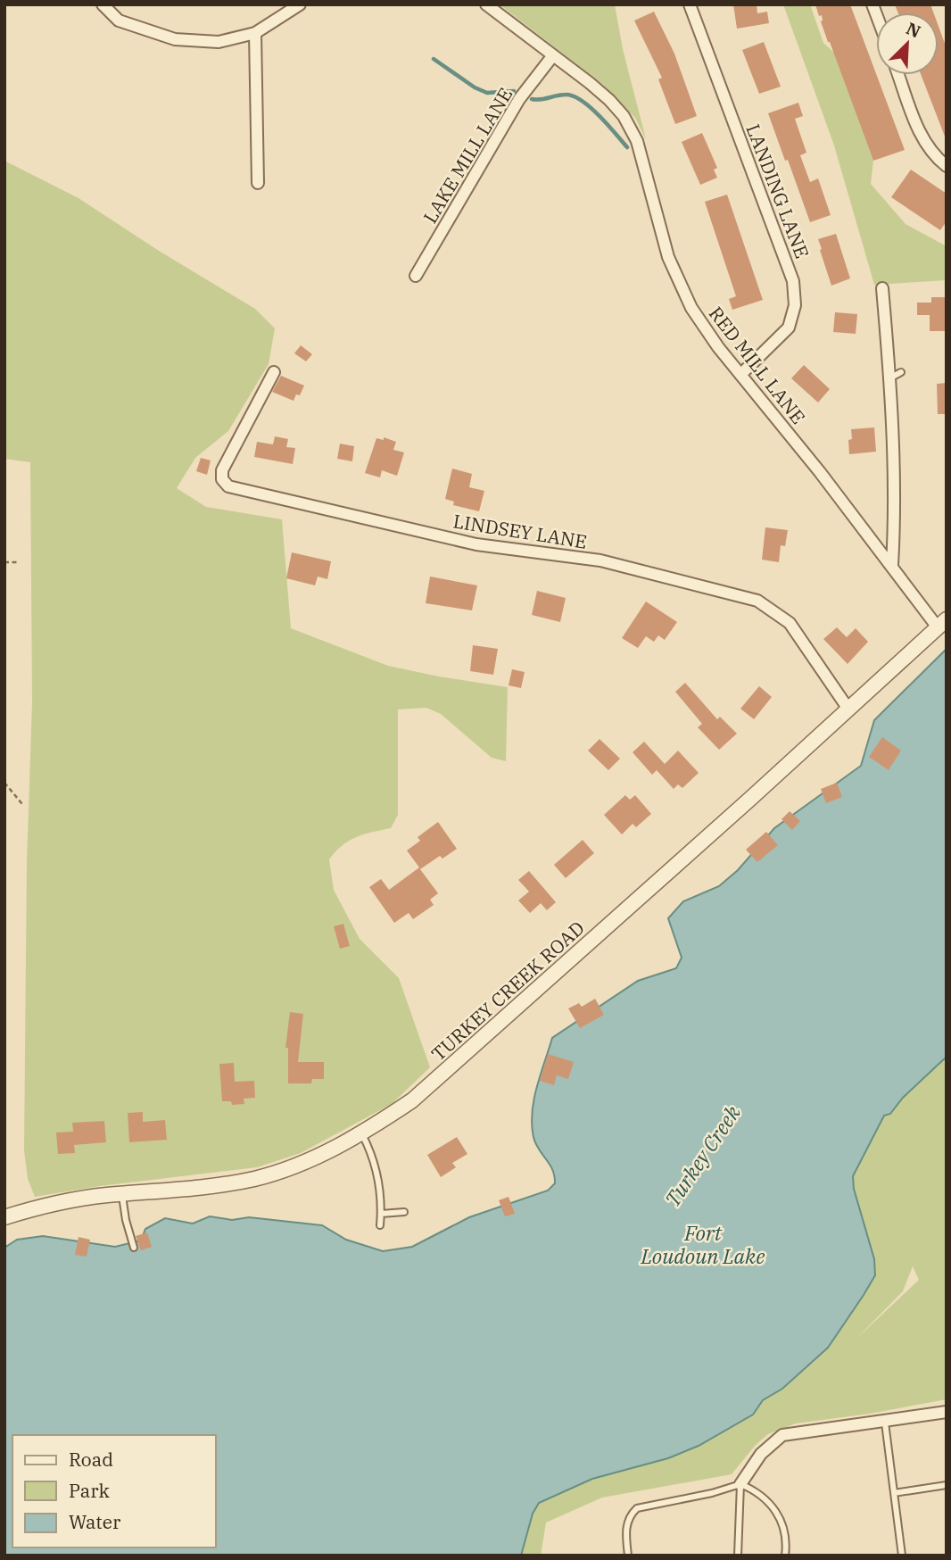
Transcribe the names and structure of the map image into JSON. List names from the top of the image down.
{
  "streets": {
    "street": [
      "LAKE MILL LANE",
      "LANDING LANE",
      "RED MILL LANE",
      "LINDSEY LANE",
      "TURKEY CREEK ROAD"
    ]
  },
  "crossings": [
    ["LAKE MILL LANE", "RED MILL LANE"],
    ["LANDING LANE", "RED MILL LANE"],
    ["RED MILL LANE", "TURKEY CREEK ROAD"],
    ["LINDSEY LANE", "TURKEY CREEK ROAD"]
  ],
  "water": ["Turkey Creek", "Fort Loudoun Lake"],
  "legend": ["Road", "Park", "Water"],
  "north": "top right"
}
